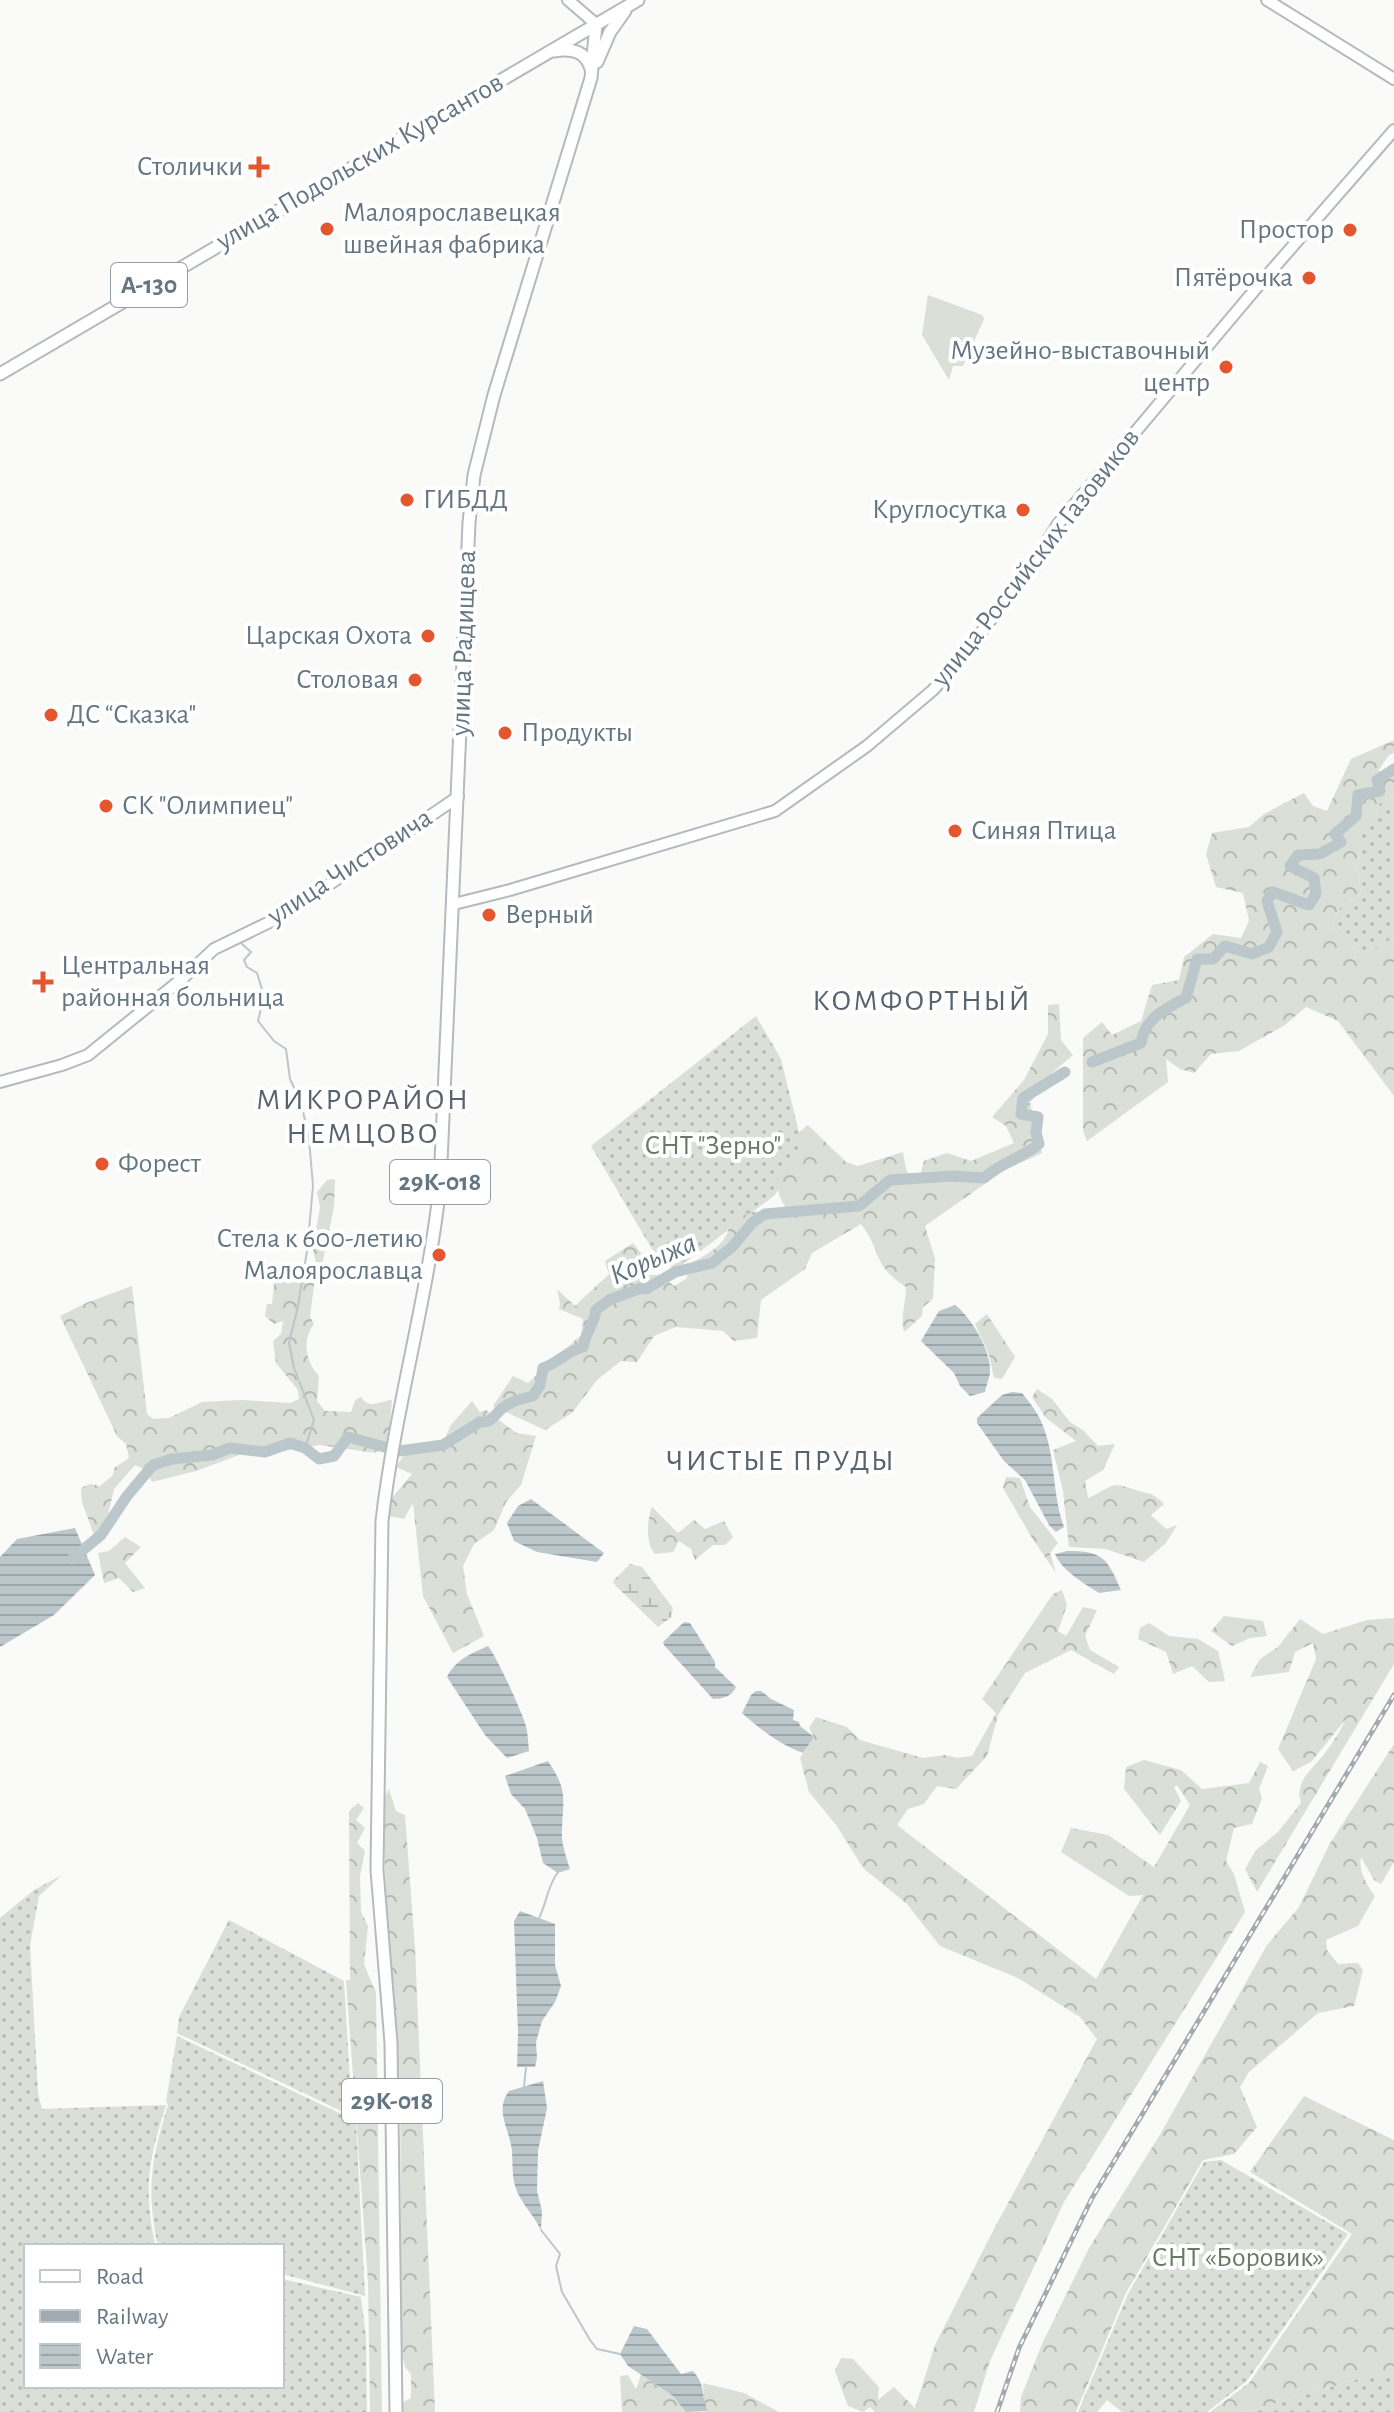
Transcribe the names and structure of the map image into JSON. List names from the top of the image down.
{
  "streets": {
    "main road": [
      "улица Подольских Курсантов",
      "А-130",
      "улица Российских Газовиков",
      "улица Радищева",
      "улица Чистовича",
      "29К-018"
    ]
  },
  "crossings": [
    ["улица Подольских Курсантов", "А-130"],
    ["улица Подольских Курсантов", "улица Радищева"],
    ["А-130", "улица Радищева"],
    ["улица Российских Газовиков", "улица Радищева"],
    ["улица Радищева", "улица Чистовича"]
  ],
  "districts": ["КОМФОРТНЫЙ", "МИКРОРАЙОН НЕМЦОВО", "ЧИСТЫЕ ПРУДЫ"],
  "water": ["Корыжа"],
  "parks": ["СНТ \"Зерно\"", "СНТ «Боровик»"],
  "places": {
    "health": ["Столички", "Центральная районная больница"],
    "other": [
      "Малоярославецкая швейная фабрика",
      "Простор",
      "Пятёрочка",
      "Музейно-выставочный центр",
      "ГИБДД",
      "Круглосутка",
      "Царская Охота",
      "Столовая",
      "ДС “Сказка\"",
      "Продукты",
      "СК \"Олимпиец\"",
      "Синяя Птица",
      "Верный",
      "Форест",
      "Стела к 600-летию Малоярославца"
    ]
  },
  "legend": ["Road", "Railway", "Water"]
}
